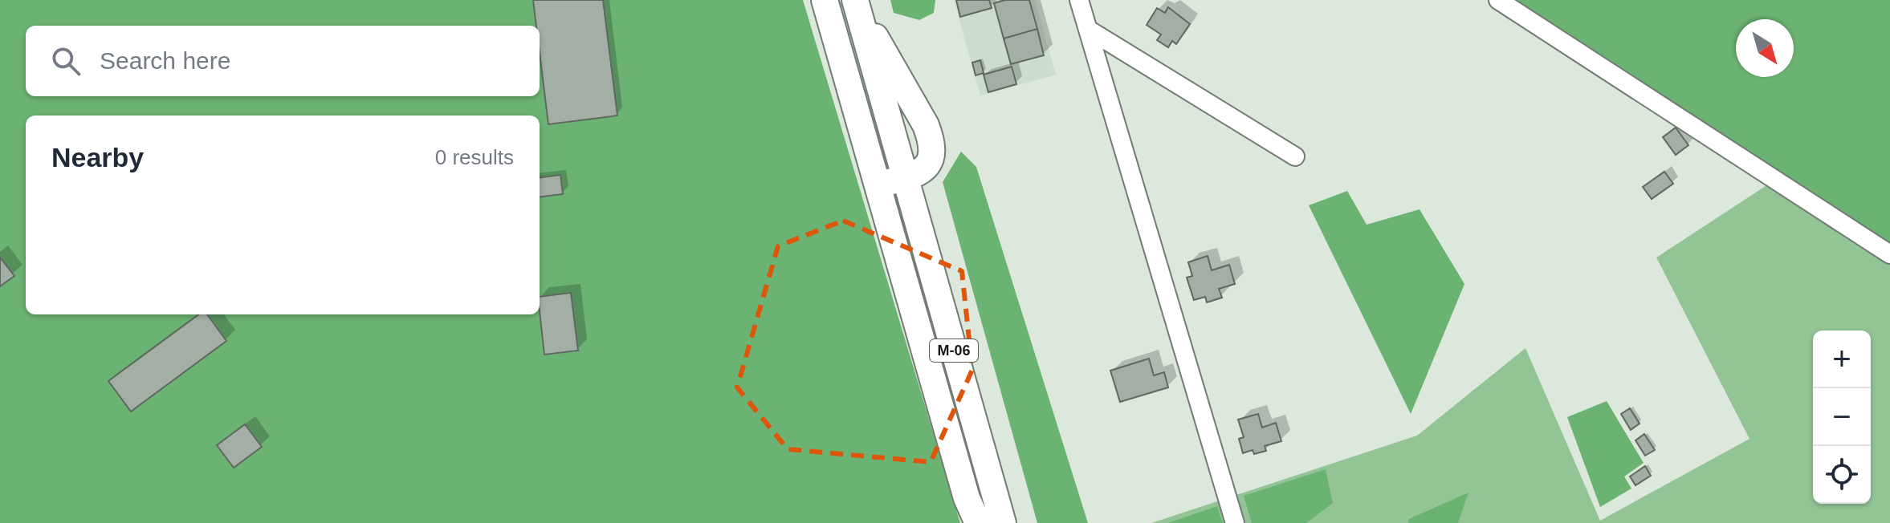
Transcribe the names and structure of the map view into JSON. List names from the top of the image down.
{
  "streets": {
    "highway": ["М-06"]
  },
  "north": "bottom right",
  "page": {
    "search": "Search here",
    "heading": ["Nearby", "0 results"],
    "map_buttons": ["+", "−"]
  }
}
